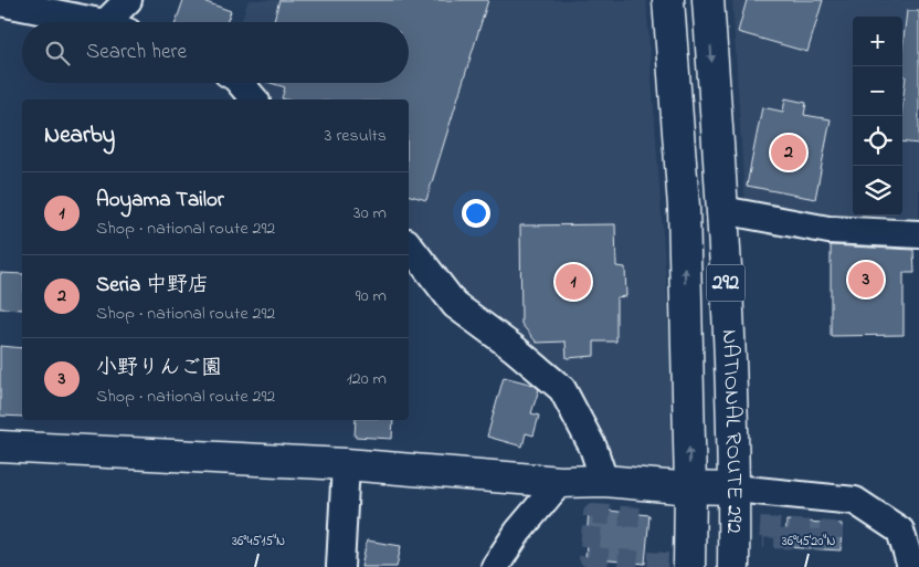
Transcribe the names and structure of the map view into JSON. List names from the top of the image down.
{
  "streets": {
    "main road": ["292", "NATIONAL ROUTE 292"]
  },
  "page": {
    "map_buttons": ["+", "−"],
    "search": "Search here",
    "heading": ["Nearby", "3 results"],
    "pins": ["2", "3", "1"],
    "list": [
      {
        "mark": "1",
        "name": "Aoyama Tailor",
        "note": "Shop · national route 292",
        "value": "30 m"
      },
      {
        "mark": "2",
        "name": "Seria 中野店",
        "note": "Shop · national route 292",
        "value": "90 m"
      },
      {
        "mark": "3",
        "name": "小野りんご園",
        "note": "Shop · national route 292",
        "value": "120 m"
      }
    ]
  },
  "coordinates": ["36°45'15\"N", "36°45'20\"N"]
}
